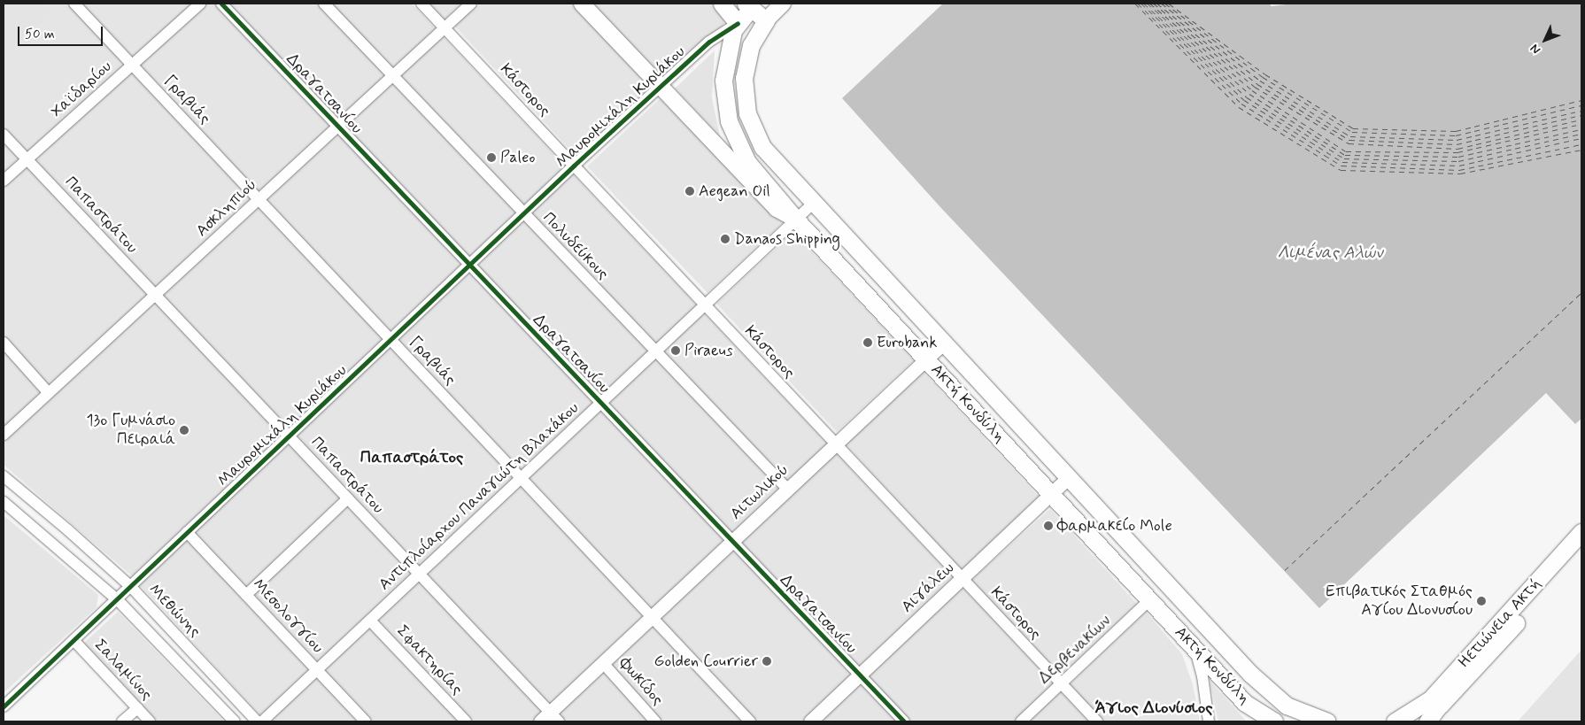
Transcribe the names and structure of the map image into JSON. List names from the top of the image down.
{
  "streets": {
    "main road": ["Ακτή Κονδύλη", "Ηετιώνεια Ακτή"],
    "street": [
      "Χαϊδαρίου",
      "Κάστορος",
      "Δραγατσανίου",
      "Γραβιάς",
      "Μαυρομιχάλη Κυριάκου",
      "Ασκληπιού",
      "Παπαστράτου",
      "Πολυδεύκους",
      "Αιτωλικού",
      "Αντιπλοίαρχου Παναγιώτη Βλαχάκου",
      "Αιγάλεω",
      "Μεθώνης",
      "Μεσολογγίου",
      "Δερβενακίων",
      "Σφακτηρίας",
      "Σαλαμίνος",
      "Φωκίδος"
    ]
  },
  "crossings": [
    ["Χαϊδαρίου", "Γραβιάς"],
    ["Χαϊδαρίου", "Παπαστράτου"],
    ["Κάστορος", "Μαυρομιχάλη Κυριάκου"],
    ["Κάστορος", "Ασκληπιού"],
    ["Κάστορος", "Αιτωλικού"],
    ["Κάστορος", "Αντιπλοίαρχου Παναγιώτη Βλαχάκου"],
    ["Κάστορος", "Αιγάλεω"],
    ["Κάστορος", "Δερβενακίων"],
    ["Δραγατσανίου", "Μαυρομιχάλη Κυριάκου"],
    ["Δραγατσανίου", "Ασκληπιού"],
    ["Δραγατσανίου", "Αιτωλικού"],
    ["Δραγατσανίου", "Αντιπλοίαρχου Παναγιώτη Βλαχάκου"],
    ["Δραγατσανίου", "Αιγάλεω"],
    ["Γραβιάς", "Μαυρομιχάλη Κυριάκου"],
    ["Γραβιάς", "Ασκληπιού"],
    ["Γραβιάς", "Αιτωλικού"],
    ["Γραβιάς", "Αντιπλοίαρχου Παναγιώτη Βλαχάκου"],
    ["Μαυρομιχάλη Κυριάκου", "Παπαστράτου"],
    ["Μαυρομιχάλη Κυριάκου", "Πολυδεύκους"],
    ["Μαυρομιχάλη Κυριάκου", "Ακτή Κονδύλη"],
    ["Μαυρομιχάλη Κυριάκου", "Μεθώνης"],
    ["Μαυρομιχάλη Κυριάκου", "Μεσολογγίου"],
    ["Μαυρομιχάλη Κυριάκου", "Σαλαμίνος"],
    ["Ασκληπιού", "Παπαστράτου"],
    ["Ασκληπιού", "Πολυδεύκους"],
    ["Παπαστράτου", "Αιτωλικού"],
    ["Παπαστράτου", "Αντιπλοίαρχου Παναγιώτη Βλαχάκου"],
    ["Πολυδεύκους", "Αιτωλικού"],
    ["Πολυδεύκους", "Αντιπλοίαρχου Παναγιώτη Βλαχάκου"],
    ["Ακτή Κονδύλη", "Αιτωλικού"],
    ["Ακτή Κονδύλη", "Αντιπλοίαρχου Παναγιώτη Βλαχάκου"],
    ["Ακτή Κονδύλη", "Αιγάλεω"],
    ["Ακτή Κονδύλη", "Δερβενακίων"],
    ["Αιτωλικού", "Φωκίδος"],
    ["Αντιπλοίαρχου Παναγιώτη Βλαχάκου", "Μεσολογγίου"],
    ["Αντιπλοίαρχου Παναγιώτη Βλαχάκου", "Σφακτηρίας"]
  ],
  "districts": ["Παπαστράτος", "Άγιος Διονύσιος"],
  "water": ["Λιμένας Αλών"],
  "places": [
    "Paleo",
    "Aegean Oil",
    "Danaos Shipping",
    "Eurobank",
    "Piraeus",
    "13ο Γυμνάσιο Πειραιά",
    "Φαρμακείο Mole",
    "Επιβατικός Σταθμός Αγίου Διονυσίου",
    "Golden Courrier"
  ],
  "scale_bar": "50 m",
  "north": "bottom left"
}
